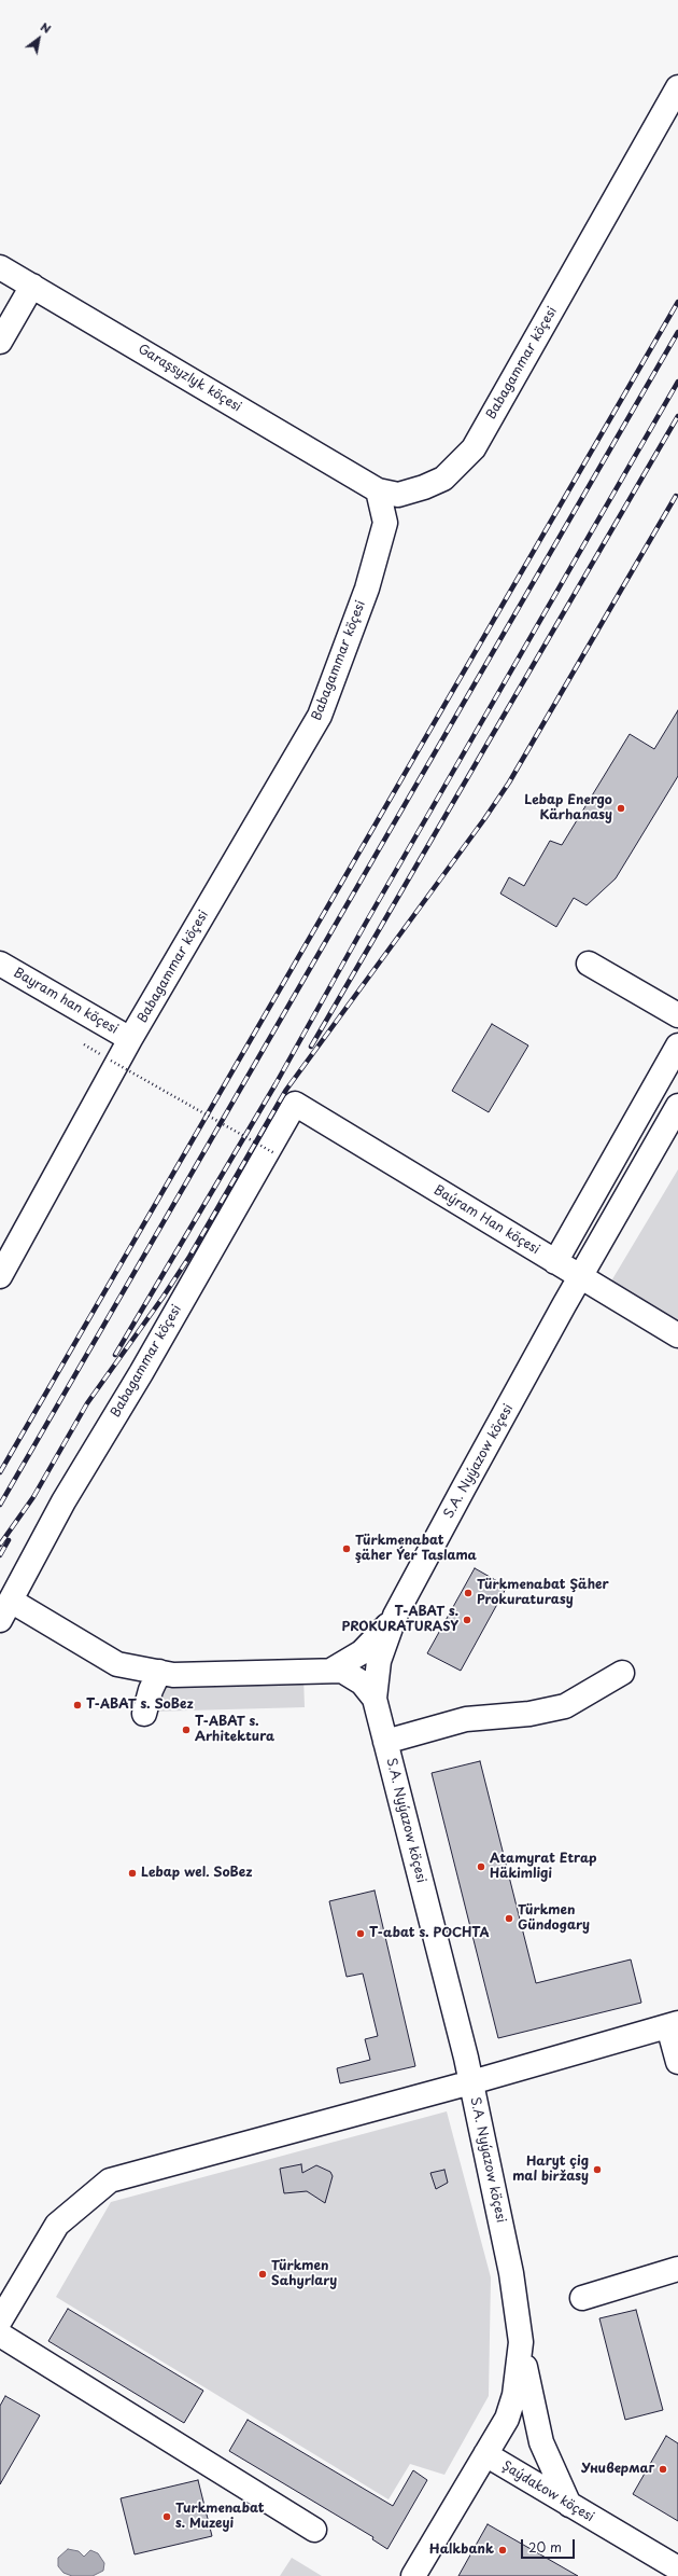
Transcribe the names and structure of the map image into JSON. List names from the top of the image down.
{
  "streets": {
    "street": [
      "Babagammar köçesi",
      "Garaşsyzlyk köçesi",
      "Bayram han köçesi",
      "Baýram Han köçesi",
      "S.A. Nyýazow köçesi",
      "Şaýdakow köçesi"
    ]
  },
  "crossings": [
    ["Babagammar köçesi", "Garaşsyzlyk köçesi"],
    ["Babagammar köçesi", "Bayram han köçesi"],
    ["Babagammar köçesi", "Baýram Han köçesi"],
    ["Baýram Han köçesi", "S.A. Nyýazow köçesi"],
    ["S.A. Nyýazow köçesi", "Şaýdakow köçesi"]
  ],
  "places": [
    "Lebap Energo Kärhanasy",
    "Türkmenabat şäher Ýer Taslama",
    "Türkmenabat Şäher Prokuraturasy",
    "T-ABAT s. PROKURATURASY",
    "T-ABAT s. SoBez",
    "T-ABAT s. Arhitektura",
    "Atamyrat Etrap Häkimligi",
    "Lebap wel. SoBez",
    "Türkmen Gündogary",
    "T-abat s. POCHTA",
    "Haryt çig mal biržasy",
    "Türkmen Sahyrlary",
    "Универмаг",
    "Turkmenabat s. Muzeyi",
    "Halkbank"
  ],
  "scale_bar": "20 m",
  "north": "top right"
}
